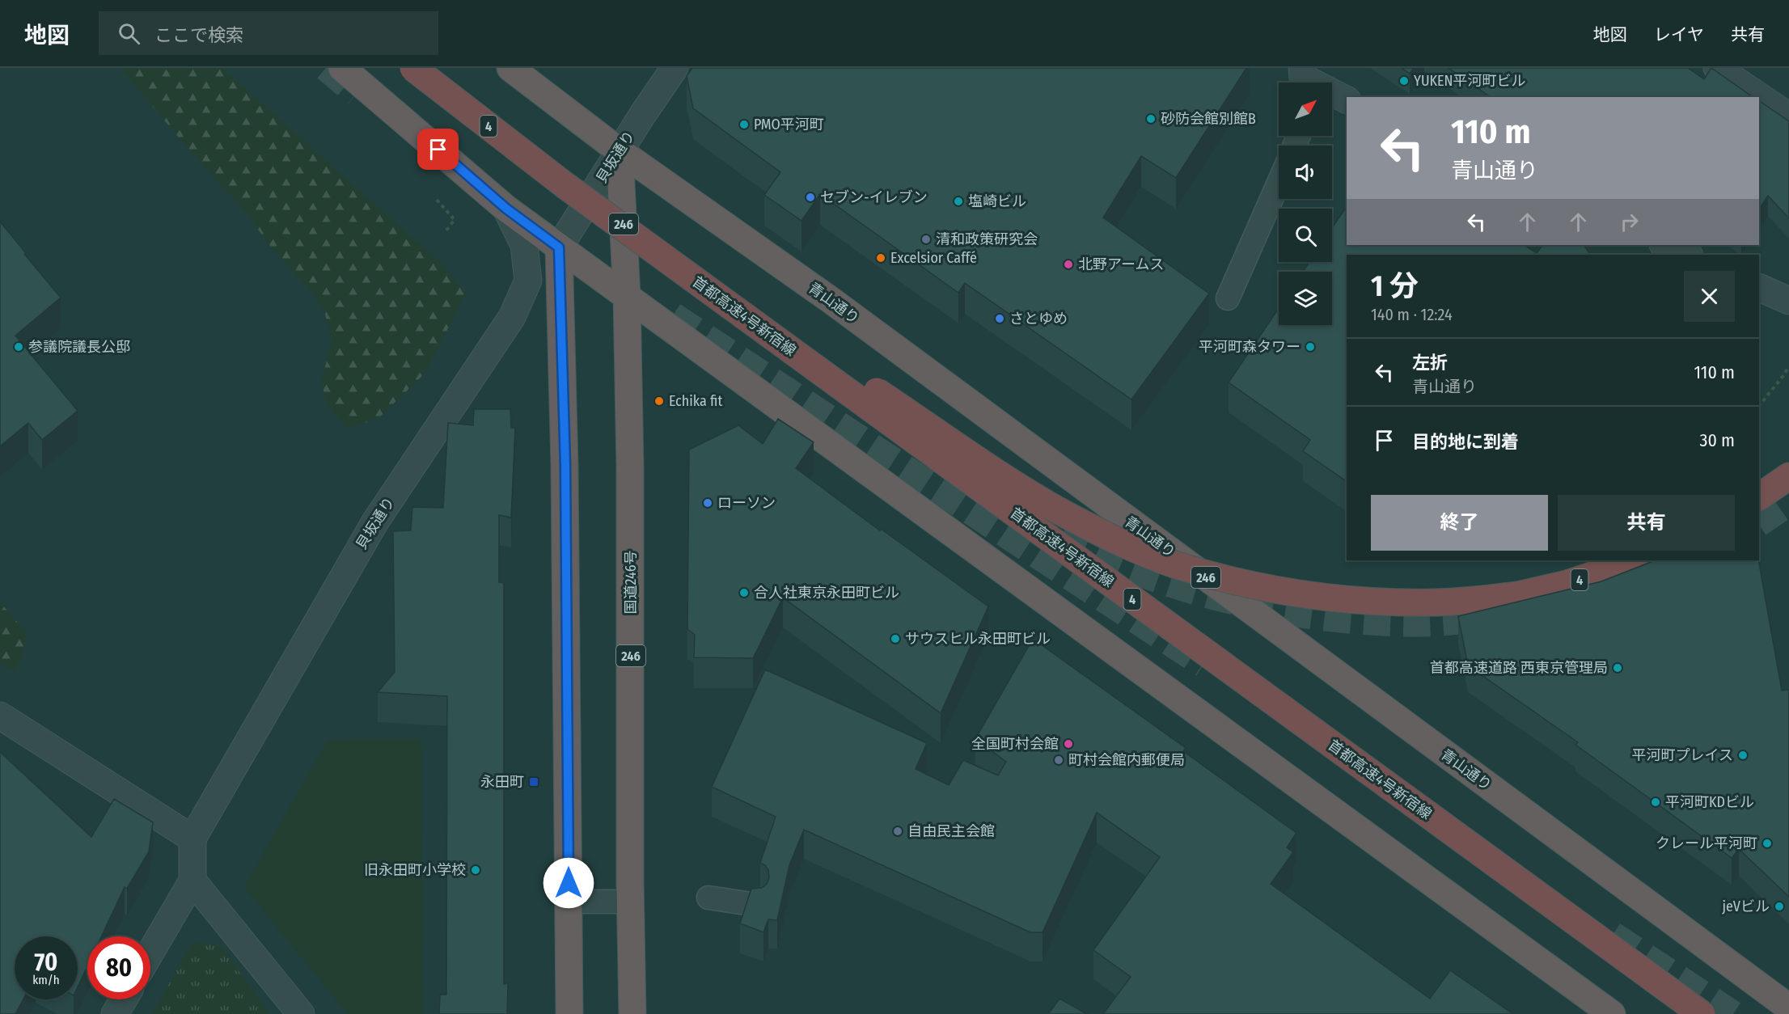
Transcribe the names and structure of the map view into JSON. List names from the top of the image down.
{
  "streets": {
    "highway": [
      "4",
      "246",
      "青山通り",
      "首都高速4号新宿線",
      "国道246号"
    ],
    "street": ["貝坂通り"]
  },
  "crossings": [
    ["貝坂通り", "青山通り"],
    ["貝坂通り", "国道246号"],
    ["青山通り", "国道246号"]
  ],
  "places": {
    "other": [
      "YUKEN平河町ビル",
      "砂防会館別館B",
      "PMO平河町",
      "セブン-イレブン",
      "塩崎ビル",
      "清和政策研究会",
      "Excelsior Caffé",
      "北野アームス",
      "さとゆめ",
      "参議院議長公邸",
      "平河町森タワー",
      "Echika fit",
      "ローソン",
      "合人社東京永田町ビル",
      "サウスヒル永田町ビル",
      "首都高速道路 西東京管理局",
      "全国町村会館",
      "平河町プレイス",
      "町村会館内郵便局",
      "平河町KDビル",
      "自由民主会館",
      "クレール平河町",
      "旧永田町小学校",
      "jeVビル"
    ],
    "transit": ["永田町"]
  },
  "north": "top right",
  "page": {
    "header": "地図",
    "search": "ここで検索",
    "nav": ["地図", "レイヤ", "共有"],
    "turn": ["110 m", "青山通り"],
    "heading": ["1 分", "140 m · 12:24"],
    "list": [
      {
        "name": "左折",
        "note": "青山通り",
        "value": "110 m"
      },
      {
        "name": "目的地に到着",
        "value": "30 m"
      }
    ],
    "buttons": ["終了", "共有"],
    "speed": "70 km/h",
    "limit": "80"
  }
}
